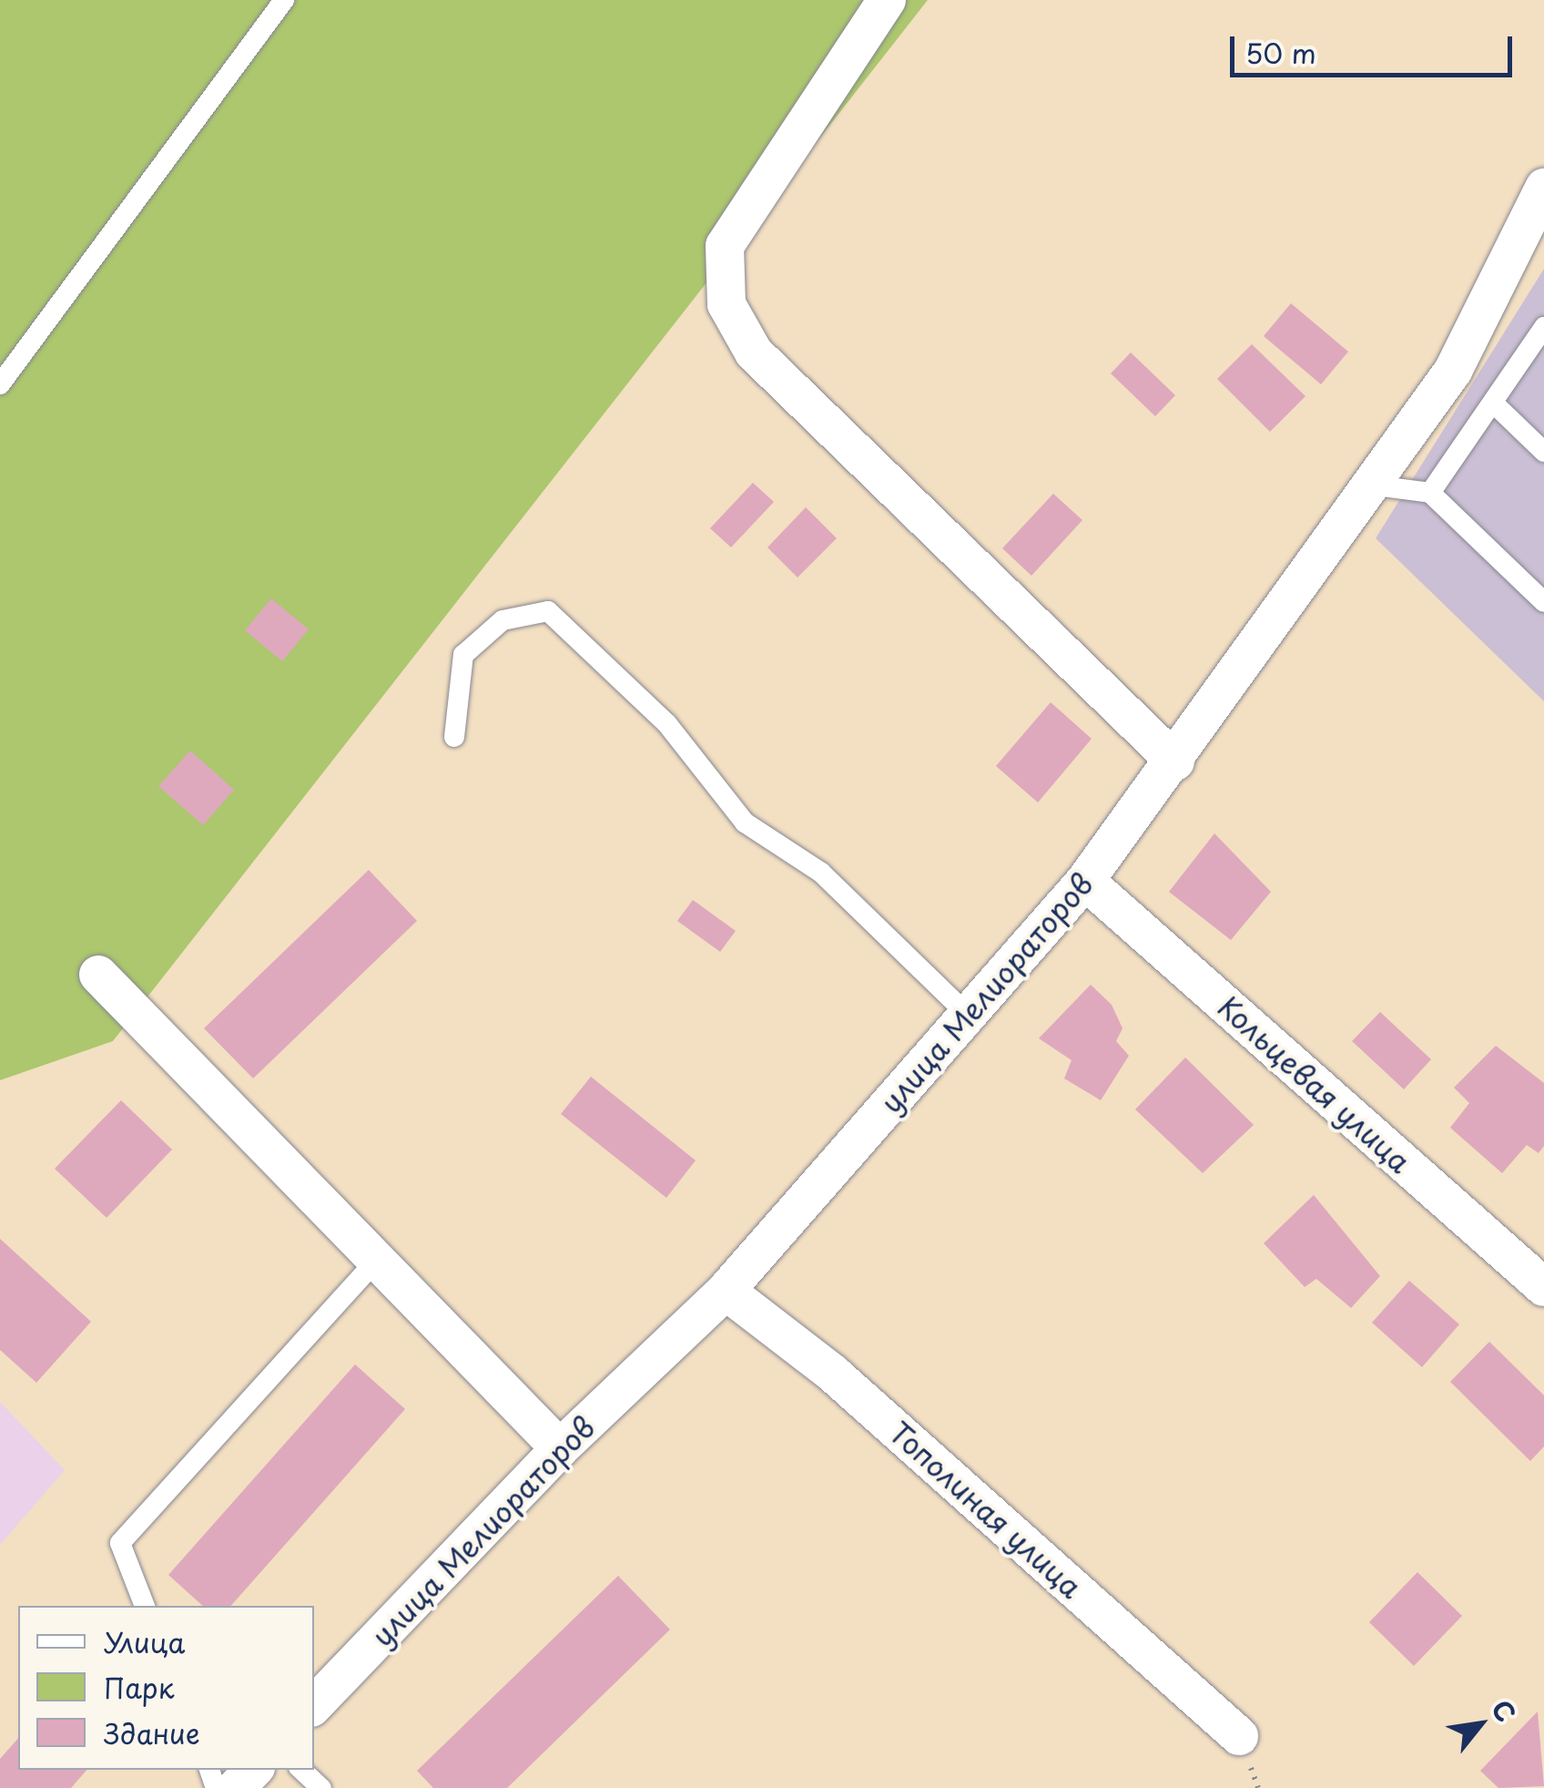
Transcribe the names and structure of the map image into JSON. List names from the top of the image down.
{
  "streets": {
    "street": ["улица Мелиораторов", "Кольцевая улица", "Тополиная улица"]
  },
  "crossings": [
    ["улица Мелиораторов", "Кольцевая улица"],
    ["улица Мелиораторов", "Тополиная улица"]
  ],
  "legend": ["Улица", "Парк", "Здание"],
  "scale_bar": "50 m",
  "north": "top right"
}
